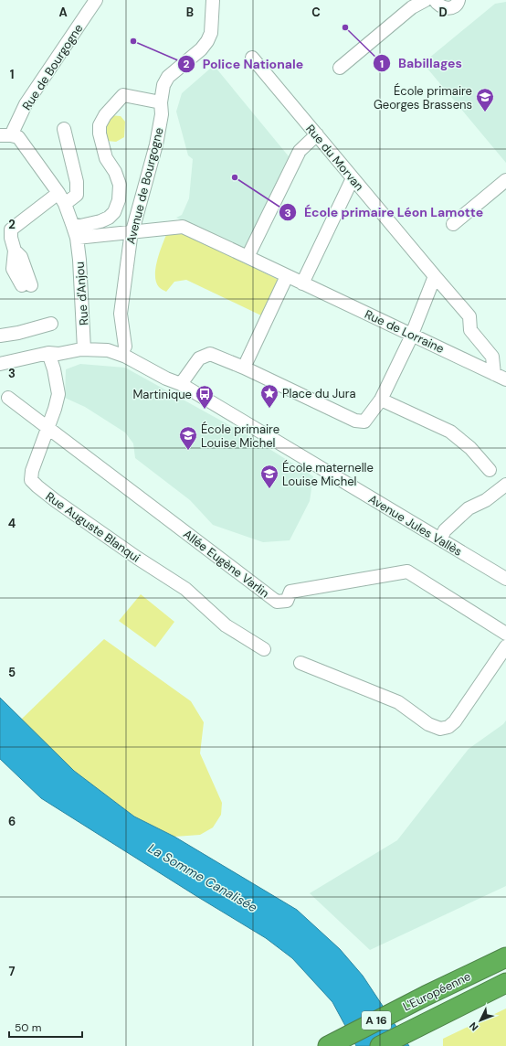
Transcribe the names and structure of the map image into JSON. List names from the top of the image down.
{
  "streets": {
    "highway": ["L'Européenne", "A 16"],
    "street": [
      "Rue de Bourgogne",
      "Rue du Morvan",
      "Avenue de Bourgogne",
      "Rue d'Anjou",
      "Rue de Lorraine",
      "Avenue Jules Vallès",
      "Rue Auguste Blanqui",
      "Allée Eugène Varlin"
    ]
  },
  "crossings": [
    ["Rue de Bourgogne", "Rue d'Anjou"],
    ["Rue du Morvan", "Rue de Lorraine"],
    ["Avenue de Bourgogne", "Rue de Lorraine"],
    ["Avenue de Bourgogne", "Avenue Jules Vallès"],
    ["Rue d'Anjou", "Rue de Lorraine"],
    ["Rue Auguste Blanqui", "Allée Eugène Varlin"]
  ],
  "water": ["La Somme Canalisée"],
  "places": {
    "other": ["Babillages", "Police Nationale", "École primaire Léon Lamotte"],
    "school or university": ["École primaire Georges Brassens", "École primaire Louise Michel", "École maternelle Louise Michel"],
    "place": ["Place du Jura"],
    "bus stop": ["Martinique"]
  },
  "scale_bar": "50 m",
  "north": "bottom left",
  "grid": {
    "columns": [
      "A",
      "B",
      "C",
      "D"
    ],
    "rows": [
      "1",
      "2",
      "3",
      "4",
      "5",
      "6",
      "7"
    ]
  }
}
